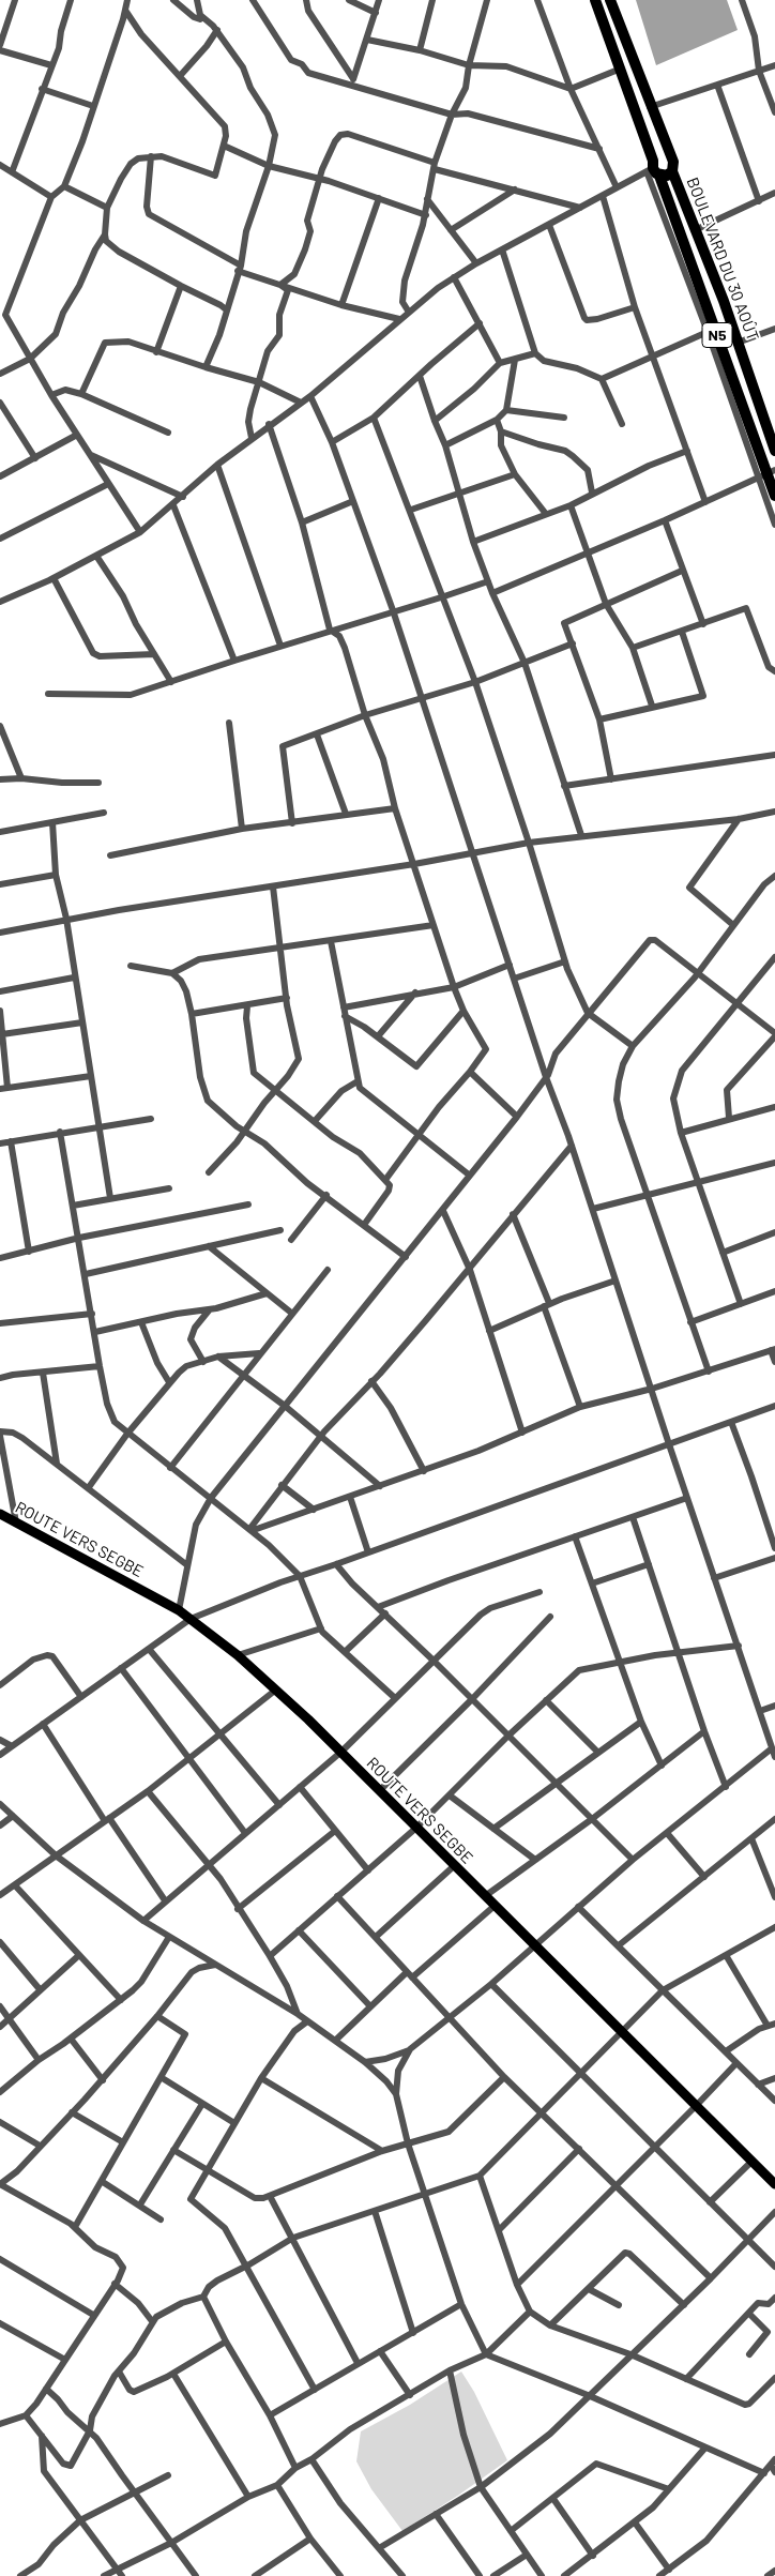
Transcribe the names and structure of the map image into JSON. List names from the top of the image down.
{
  "streets": {
    "highway": ["BOULEVARD DU 30 AOÛT", "N5"],
    "main road": ["ROUTE VERS SEGBE"]
  },
  "crossings": [
    ["BOULEVARD DU 30 AOÛT", "N5"]
  ]
}
